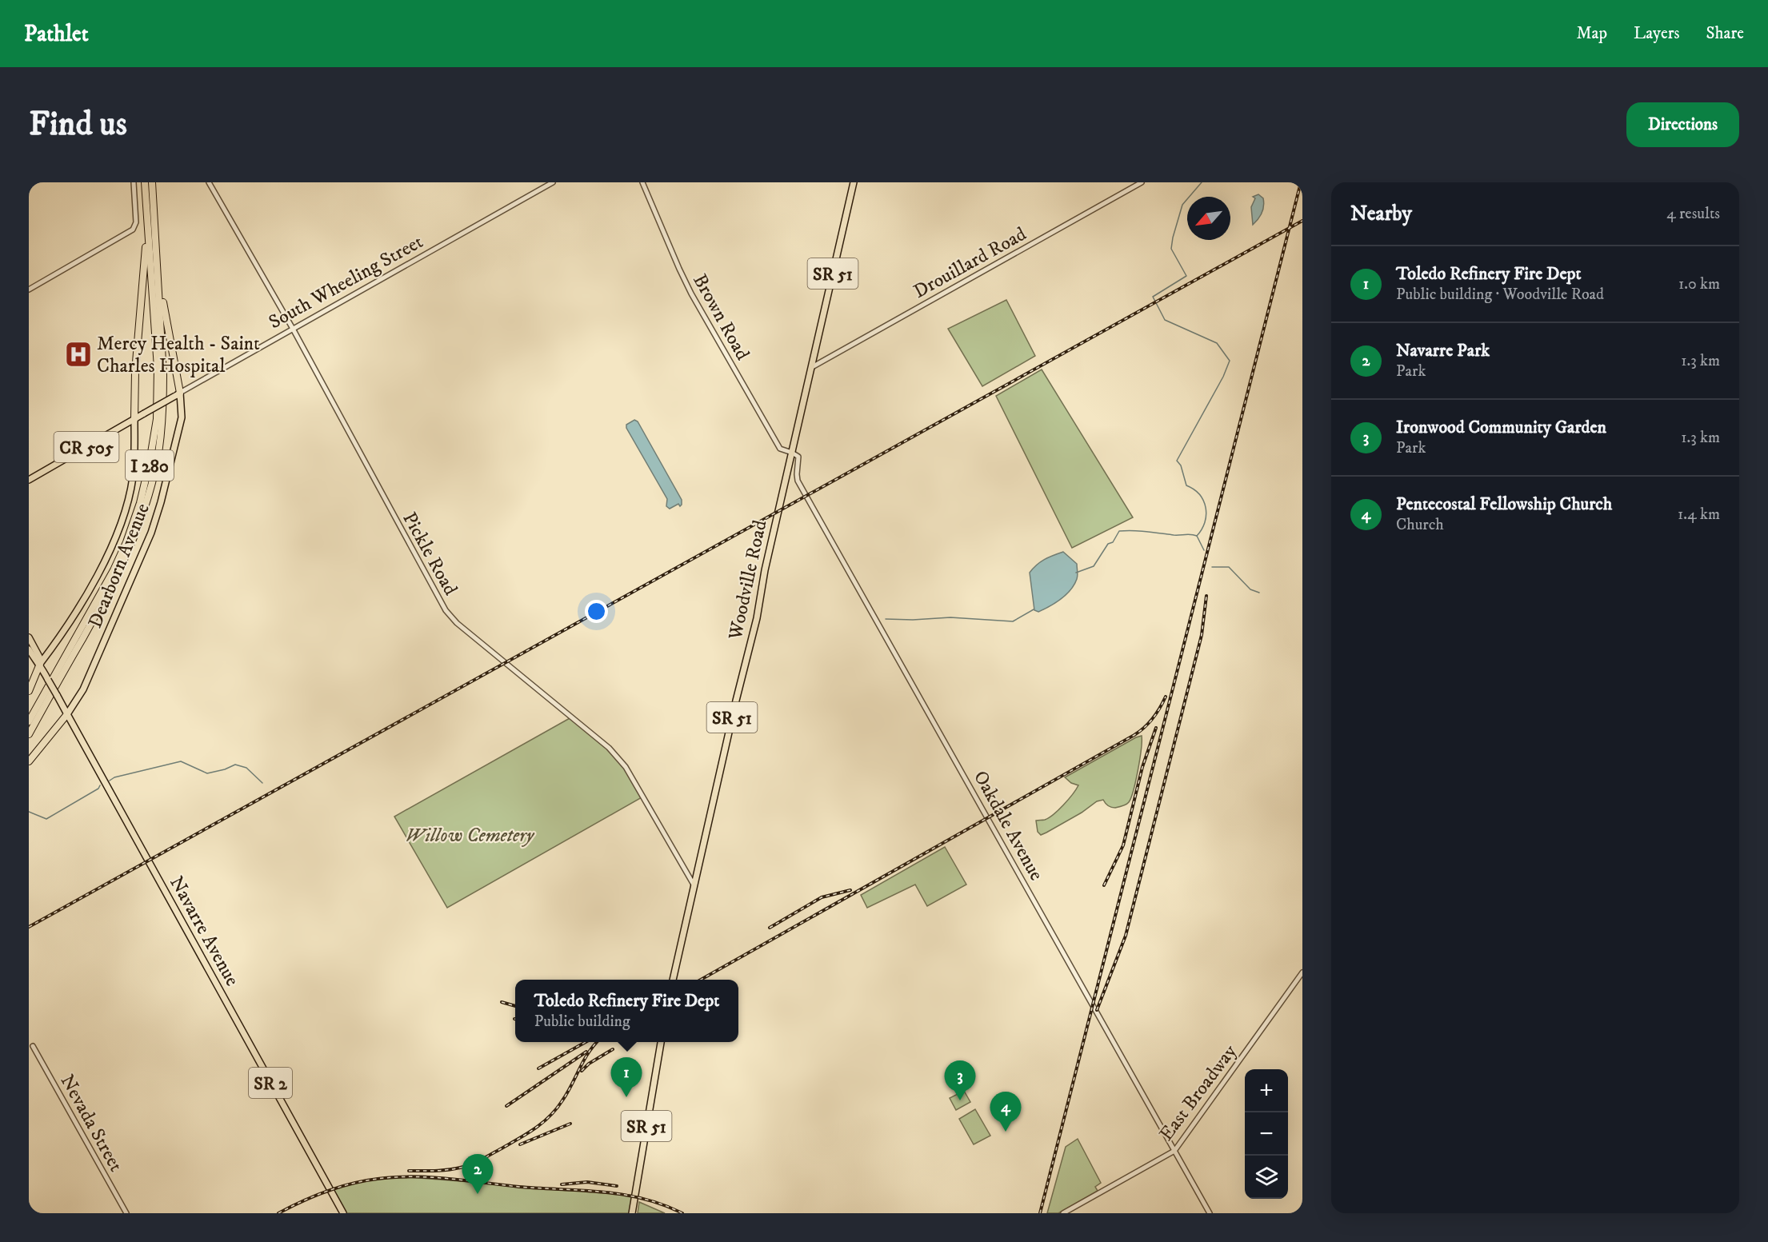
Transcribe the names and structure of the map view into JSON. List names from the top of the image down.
{
  "streets": {
    "highway": ["I 280"],
    "main road": [
      "SR 51",
      "South Wheeling Street",
      "CR 505",
      "Dearborn Avenue",
      "Woodville Road",
      "Navarre Avenue",
      "SR 2"
    ],
    "street": [
      "Drouillard Road",
      "Brown Road",
      "Pickle Road",
      "Oakdale Avenue",
      "East Broadway",
      "Nevada Street"
    ]
  },
  "crossings": [
    ["Drouillard Road", "Woodville Road"],
    ["South Wheeling Street", "Pickle Road"],
    ["South Wheeling Street", "Dearborn Avenue"],
    ["Brown Road", "Woodville Road"],
    ["Brown Road", "Oakdale Avenue"],
    ["Pickle Road", "Woodville Road"],
    ["Dearborn Avenue", "Navarre Avenue"],
    ["Woodville Road", "Oakdale Avenue"],
    ["Oakdale Avenue", "East Broadway"]
  ],
  "parks": ["Willow Cemetery"],
  "places": {
    "hospital": ["Mercy Health - Saint Charles Hospital"]
  },
  "north": "bottom left",
  "page": {
    "header": "Pathlet",
    "nav": ["Map", "Layers", "Share"],
    "buttons": "Directions",
    "title": "Find us",
    "heading": ["Nearby", "4 results"],
    "list": [
      {
        "mark": "1",
        "name": "Toledo Refinery Fire Dept",
        "note": "Public building · Woodville Road",
        "value": "1.0 km"
      },
      {
        "mark": "2",
        "name": "Navarre Park",
        "note": "Park",
        "value": "1.3 km"
      },
      {
        "mark": "3",
        "name": "Ironwood Community Garden",
        "note": "Park",
        "value": "1.3 km"
      },
      {
        "mark": "4",
        "name": "Pentecostal Fellowship Church",
        "note": "Church",
        "value": "1.4 km"
      }
    ],
    "popup": ["Toledo Refinery Fire Dept", "Public building"],
    "pins": [
      "1",
      "3",
      "4",
      "2"
    ],
    "map_buttons": ["+", "−"]
  }
}
